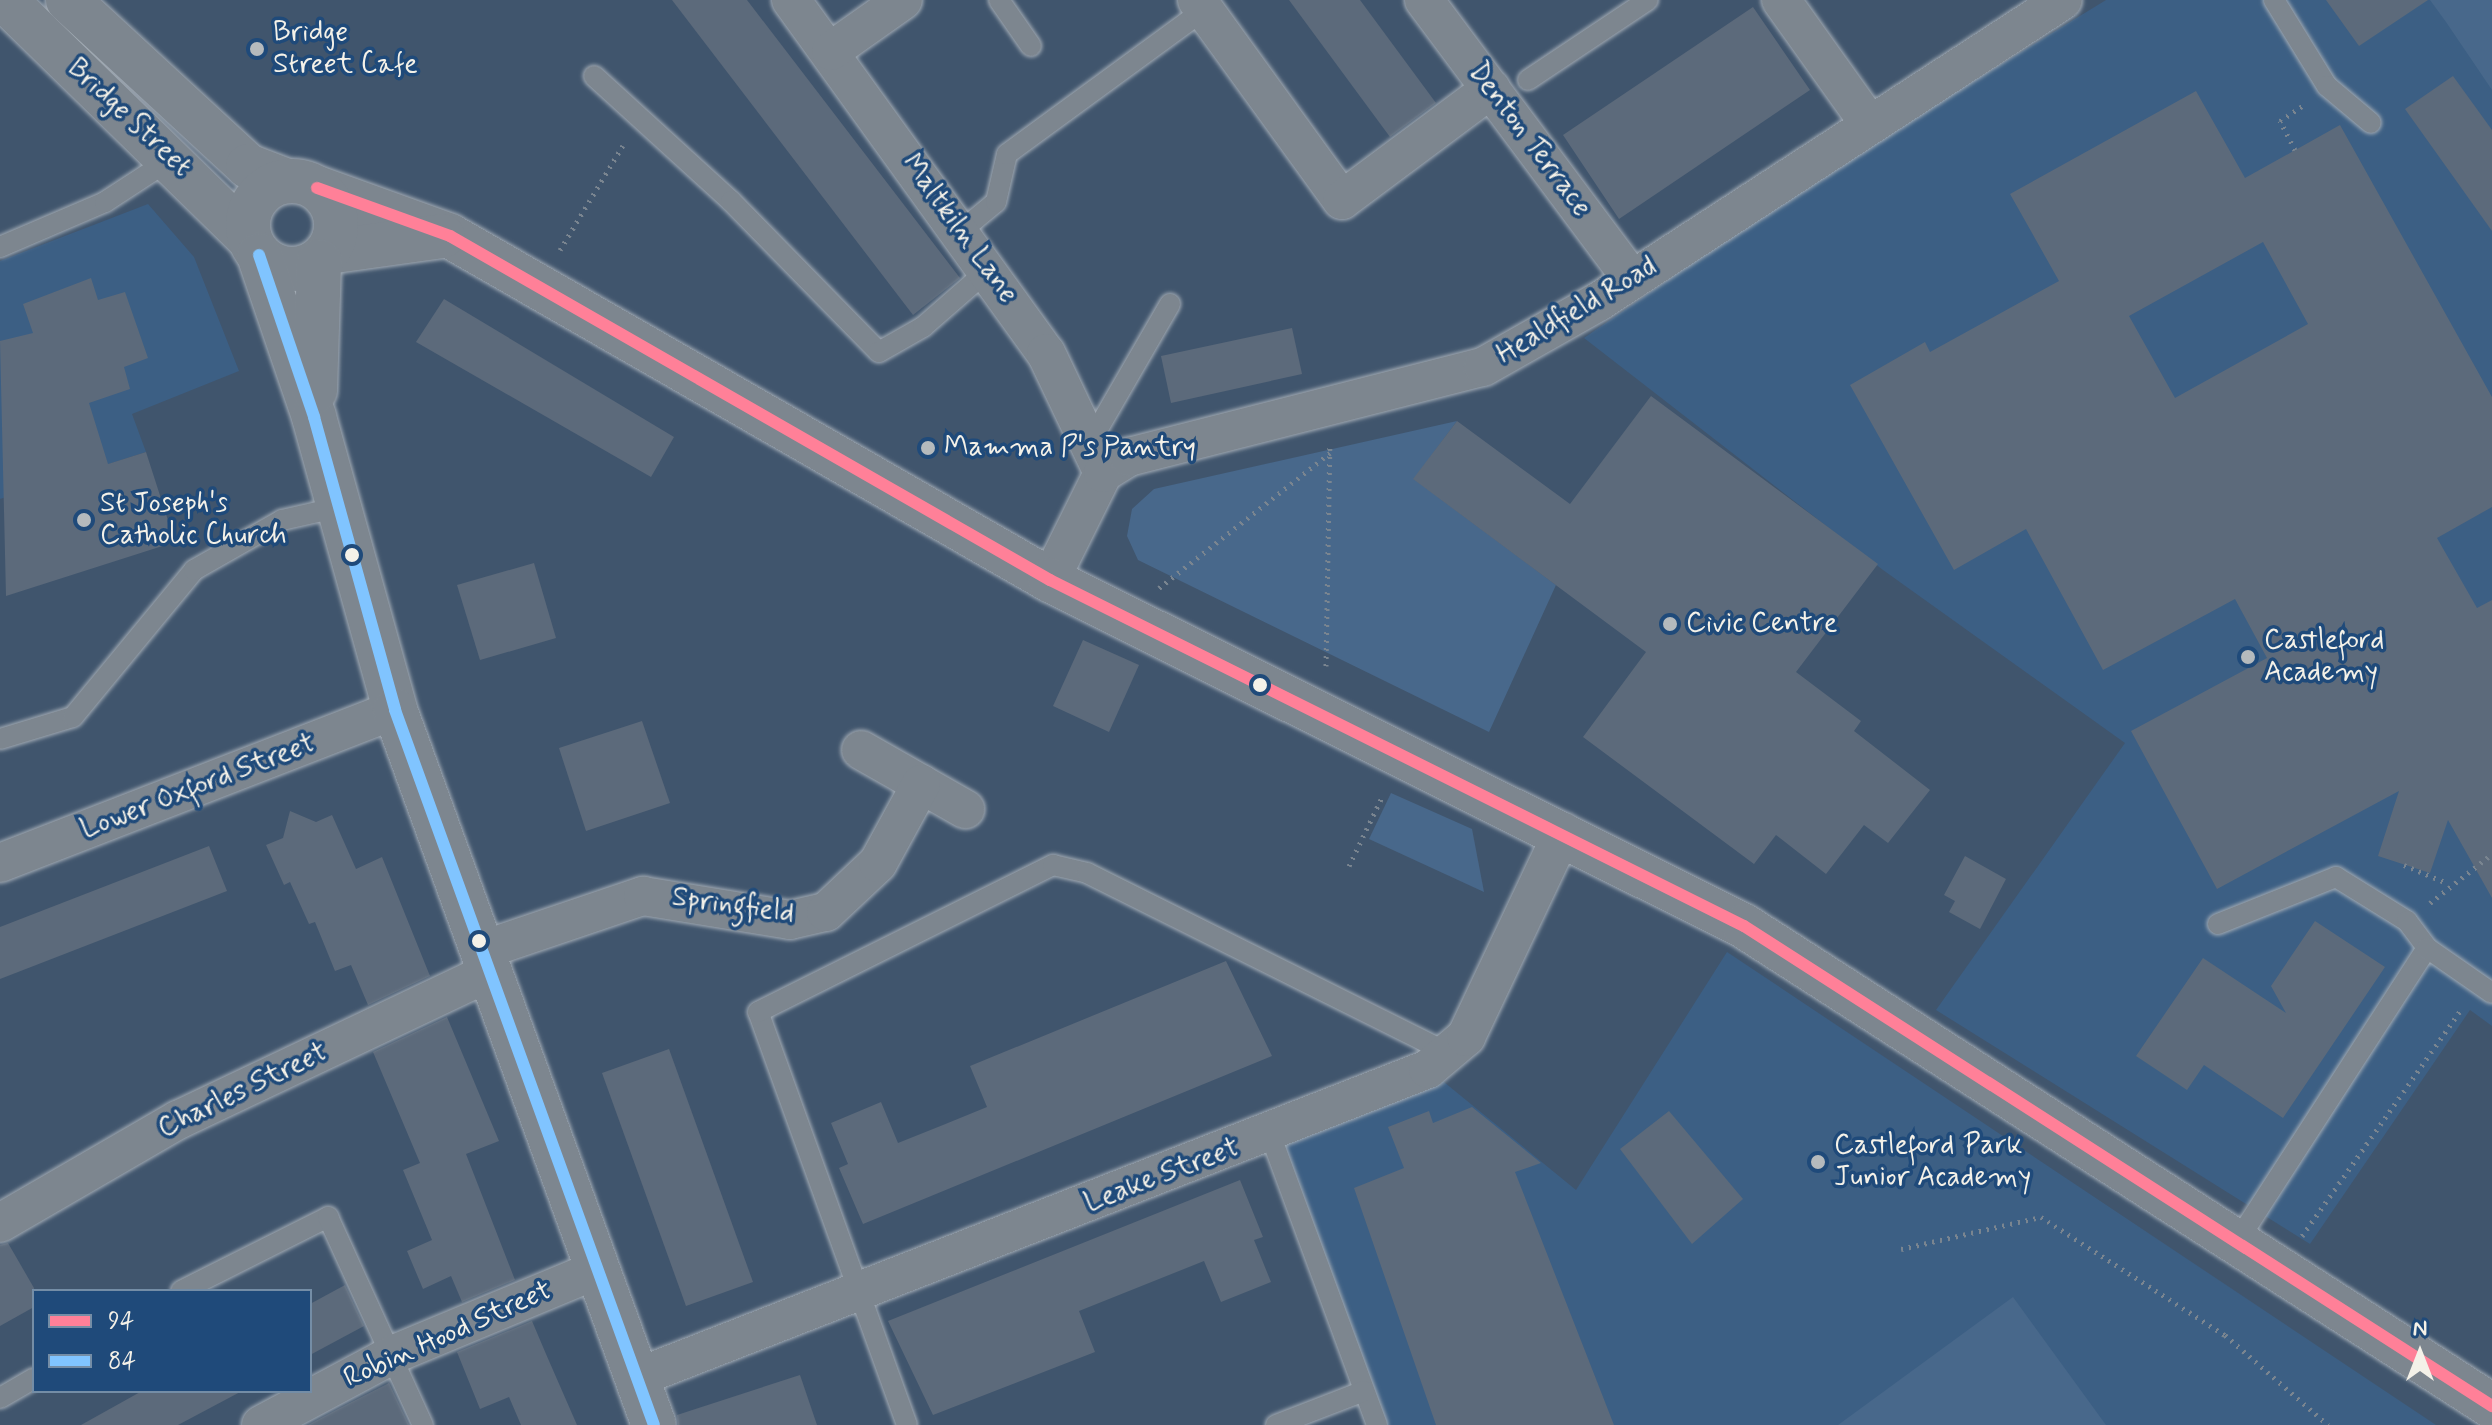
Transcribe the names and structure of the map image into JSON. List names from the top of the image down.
{
  "streets": {
    "street": [
      "Bridge Street",
      "Denton Terrace",
      "Maltkiln Lane",
      "Healdfield Road",
      "Lower Oxford Street",
      "Springfield",
      "Charles Street",
      "Leake Street",
      "Robin Hood Street"
    ]
  },
  "crossings": [
    ["Denton Terrace", "Healdfield Road"],
    ["Maltkiln Lane", "Healdfield Road"],
    ["Springfield", "Charles Street"]
  ],
  "places": [
    "Bridge Street Cafe",
    "Mamma P's Pantry",
    "St Joseph's Catholic Church",
    "Civic Centre",
    "Castleford Academy",
    "Castleford Park Junior Academy"
  ],
  "lines": ["transit line 94", "transit line 84"],
  "legend": ["94", "84"],
  "north": "top"
}
